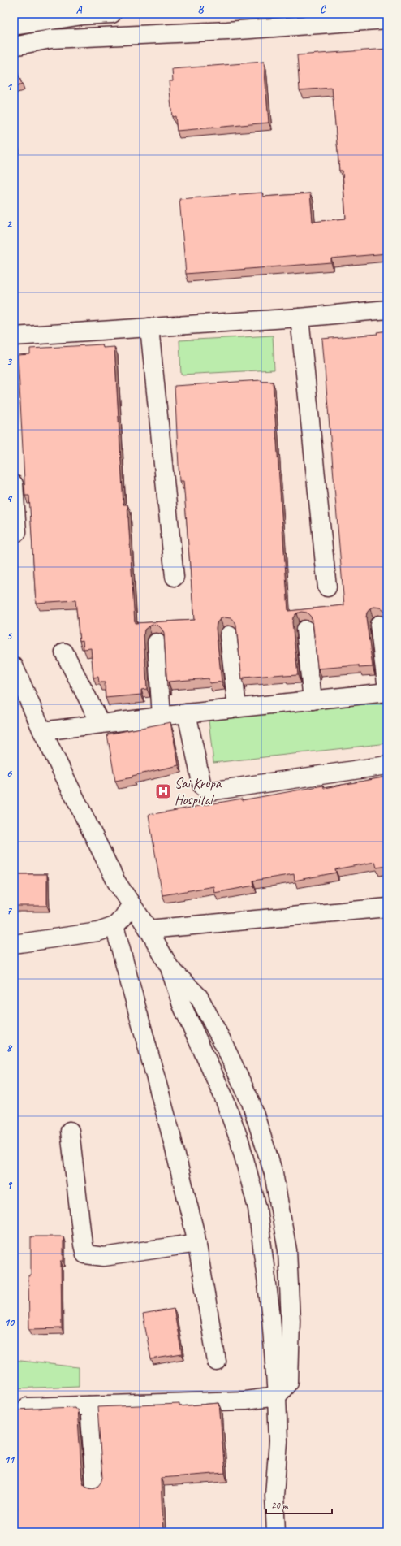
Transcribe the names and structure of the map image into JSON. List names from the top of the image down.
{
  "places": {
    "hospital": ["Sai Krupa Hospital"]
  },
  "scale_bar": "20 m",
  "grid": {
    "columns": ["A", "B", "C"],
    "rows": [
      "1",
      "2",
      "3",
      "4",
      "5",
      "6",
      "7",
      "8",
      "9",
      "10",
      "11"
    ]
  }
}
